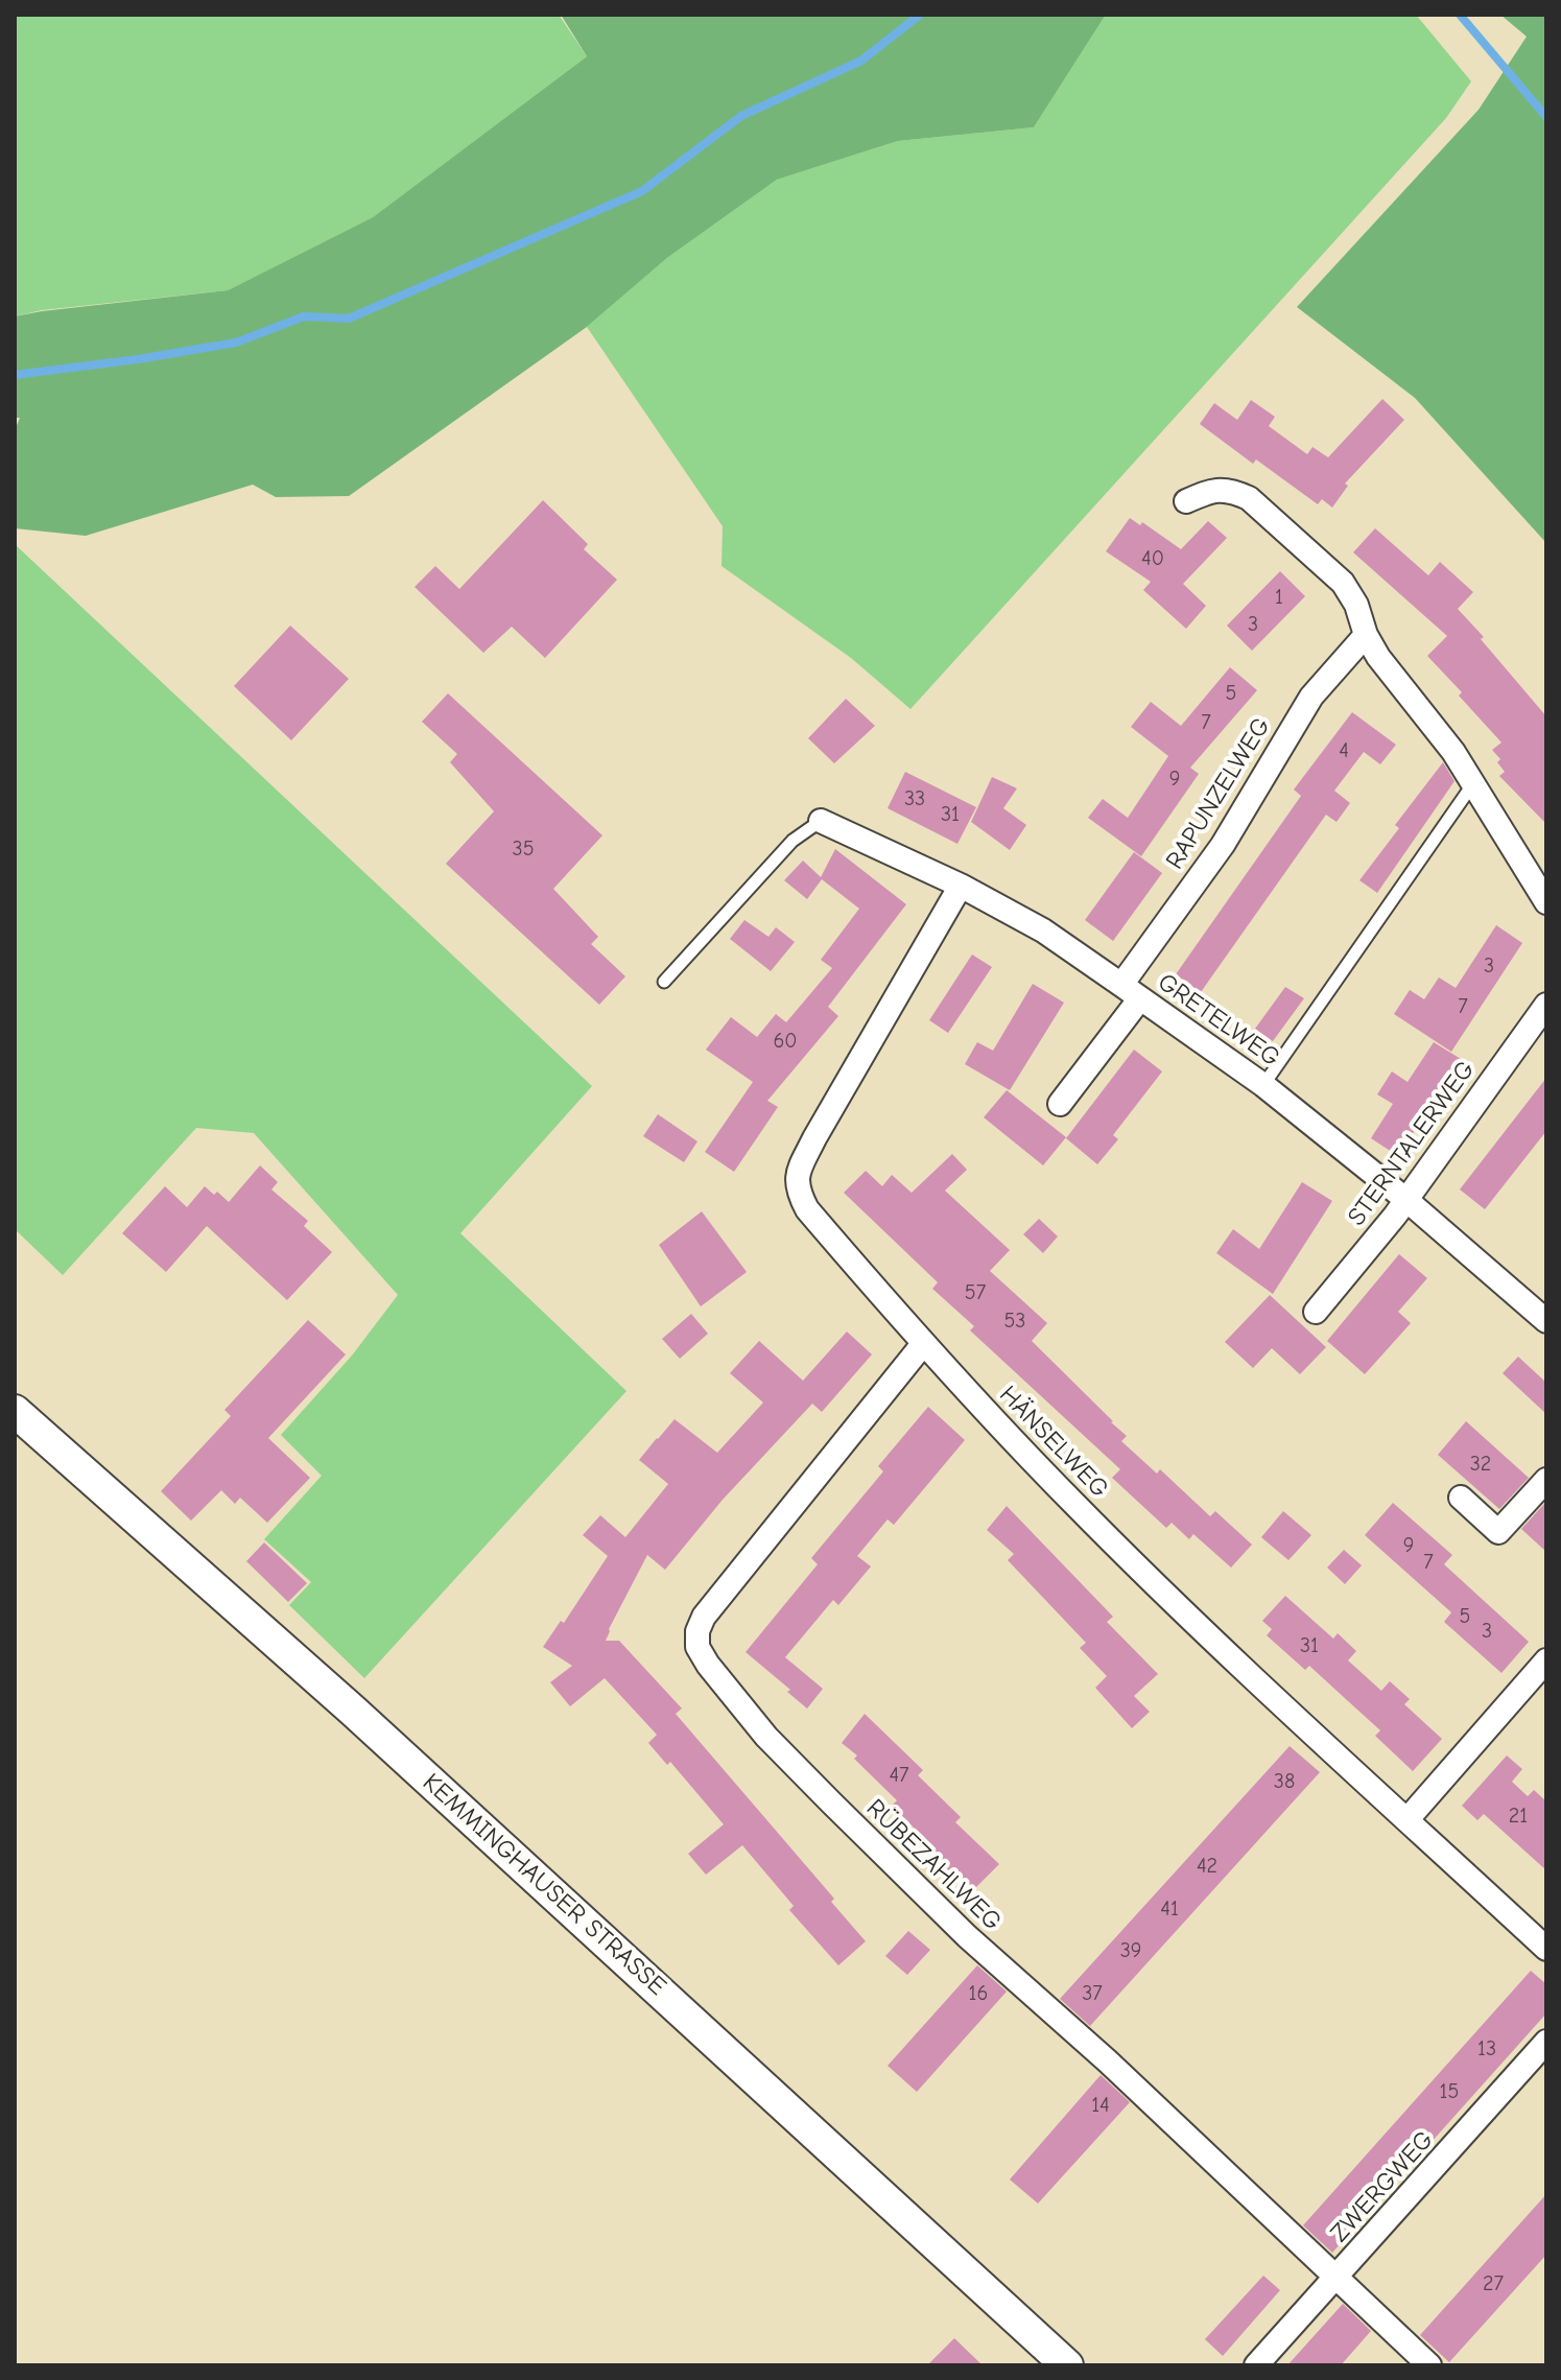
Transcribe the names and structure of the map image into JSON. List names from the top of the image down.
{
  "streets": {
    "main road": ["KEMMINGHAUSER STRASSE"],
    "street": [
      "RAPUNZELWEG",
      "GRETELWEG",
      "STERNTALERWEG",
      "HÄNSELWEG",
      "RÜBEZAHLWEG",
      "ZWERGWEG"
    ]
  },
  "crossings": [
    ["RAPUNZELWEG", "GRETELWEG"],
    ["GRETELWEG", "STERNTALERWEG"],
    ["GRETELWEG", "HÄNSELWEG"],
    ["HÄNSELWEG", "RÜBEZAHLWEG"],
    ["RÜBEZAHLWEG", "ZWERGWEG"]
  ],
  "house_numbers": [
    "40",
    "1",
    "3",
    "5",
    "7",
    "4",
    "9",
    "33",
    "31",
    "35",
    "3",
    "7",
    "60",
    "57",
    "53",
    "32",
    "9",
    "7",
    "5",
    "3",
    "31",
    "47",
    "38",
    "21",
    "42",
    "41",
    "39",
    "16",
    "37",
    "13",
    "15",
    "14",
    "27"
  ]
}
